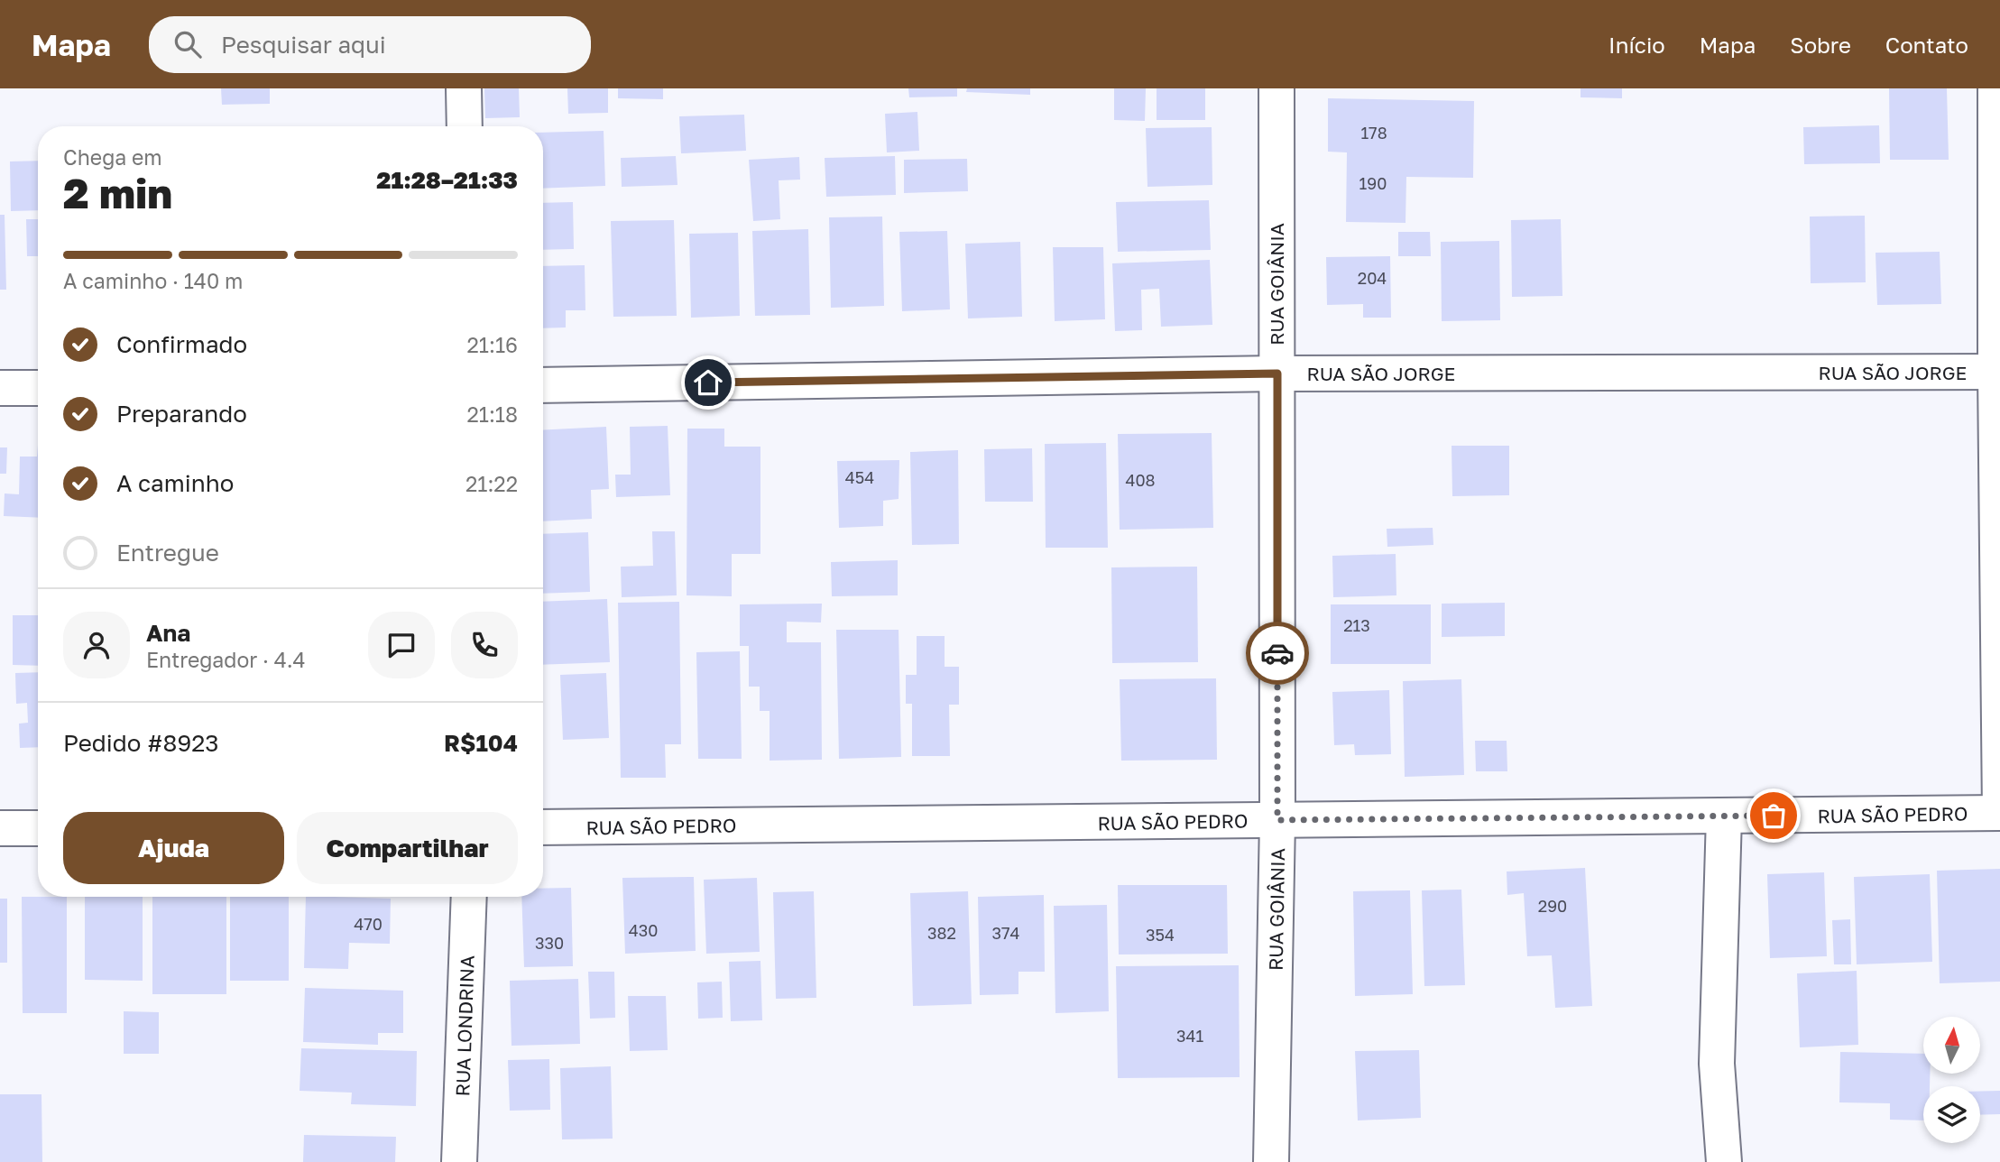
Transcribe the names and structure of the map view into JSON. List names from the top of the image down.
{
  "streets": {
    "street": [
      "RUA GOIÂNIA",
      "RUA SÃO JORGE",
      "RUA SÃO PEDRO",
      "RUA LONDRINA"
    ]
  },
  "crossings": [
    ["RUA GOIÂNIA", "RUA SÃO JORGE"],
    ["RUA GOIÂNIA", "RUA SÃO PEDRO"]
  ],
  "house_numbers": [
    "178",
    "190",
    "204",
    "454",
    "408",
    "213",
    "290",
    "470",
    "430",
    "382",
    "374",
    "354",
    "330",
    "341"
  ],
  "north": "top",
  "page": {
    "header": "Mapa",
    "search": "Pesquisar aqui",
    "nav": [
      "Início",
      "Mapa",
      "Sobre",
      "Contato"
    ],
    "heading": ["2 min", "Chega em", "21:28–21:33"],
    "panel": [
      "Ana",
      "Entregador · 4.4",
      "Pedido #8923",
      "R$104"
    ],
    "bar": "A caminho · 140 m",
    "list": [
      ["Confirmado", "21:16"],
      ["Preparando", "21:18"],
      ["A caminho", "21:22"],
      "Entregue"
    ],
    "buttons": ["Ajuda", "Compartilhar"]
  }
}
